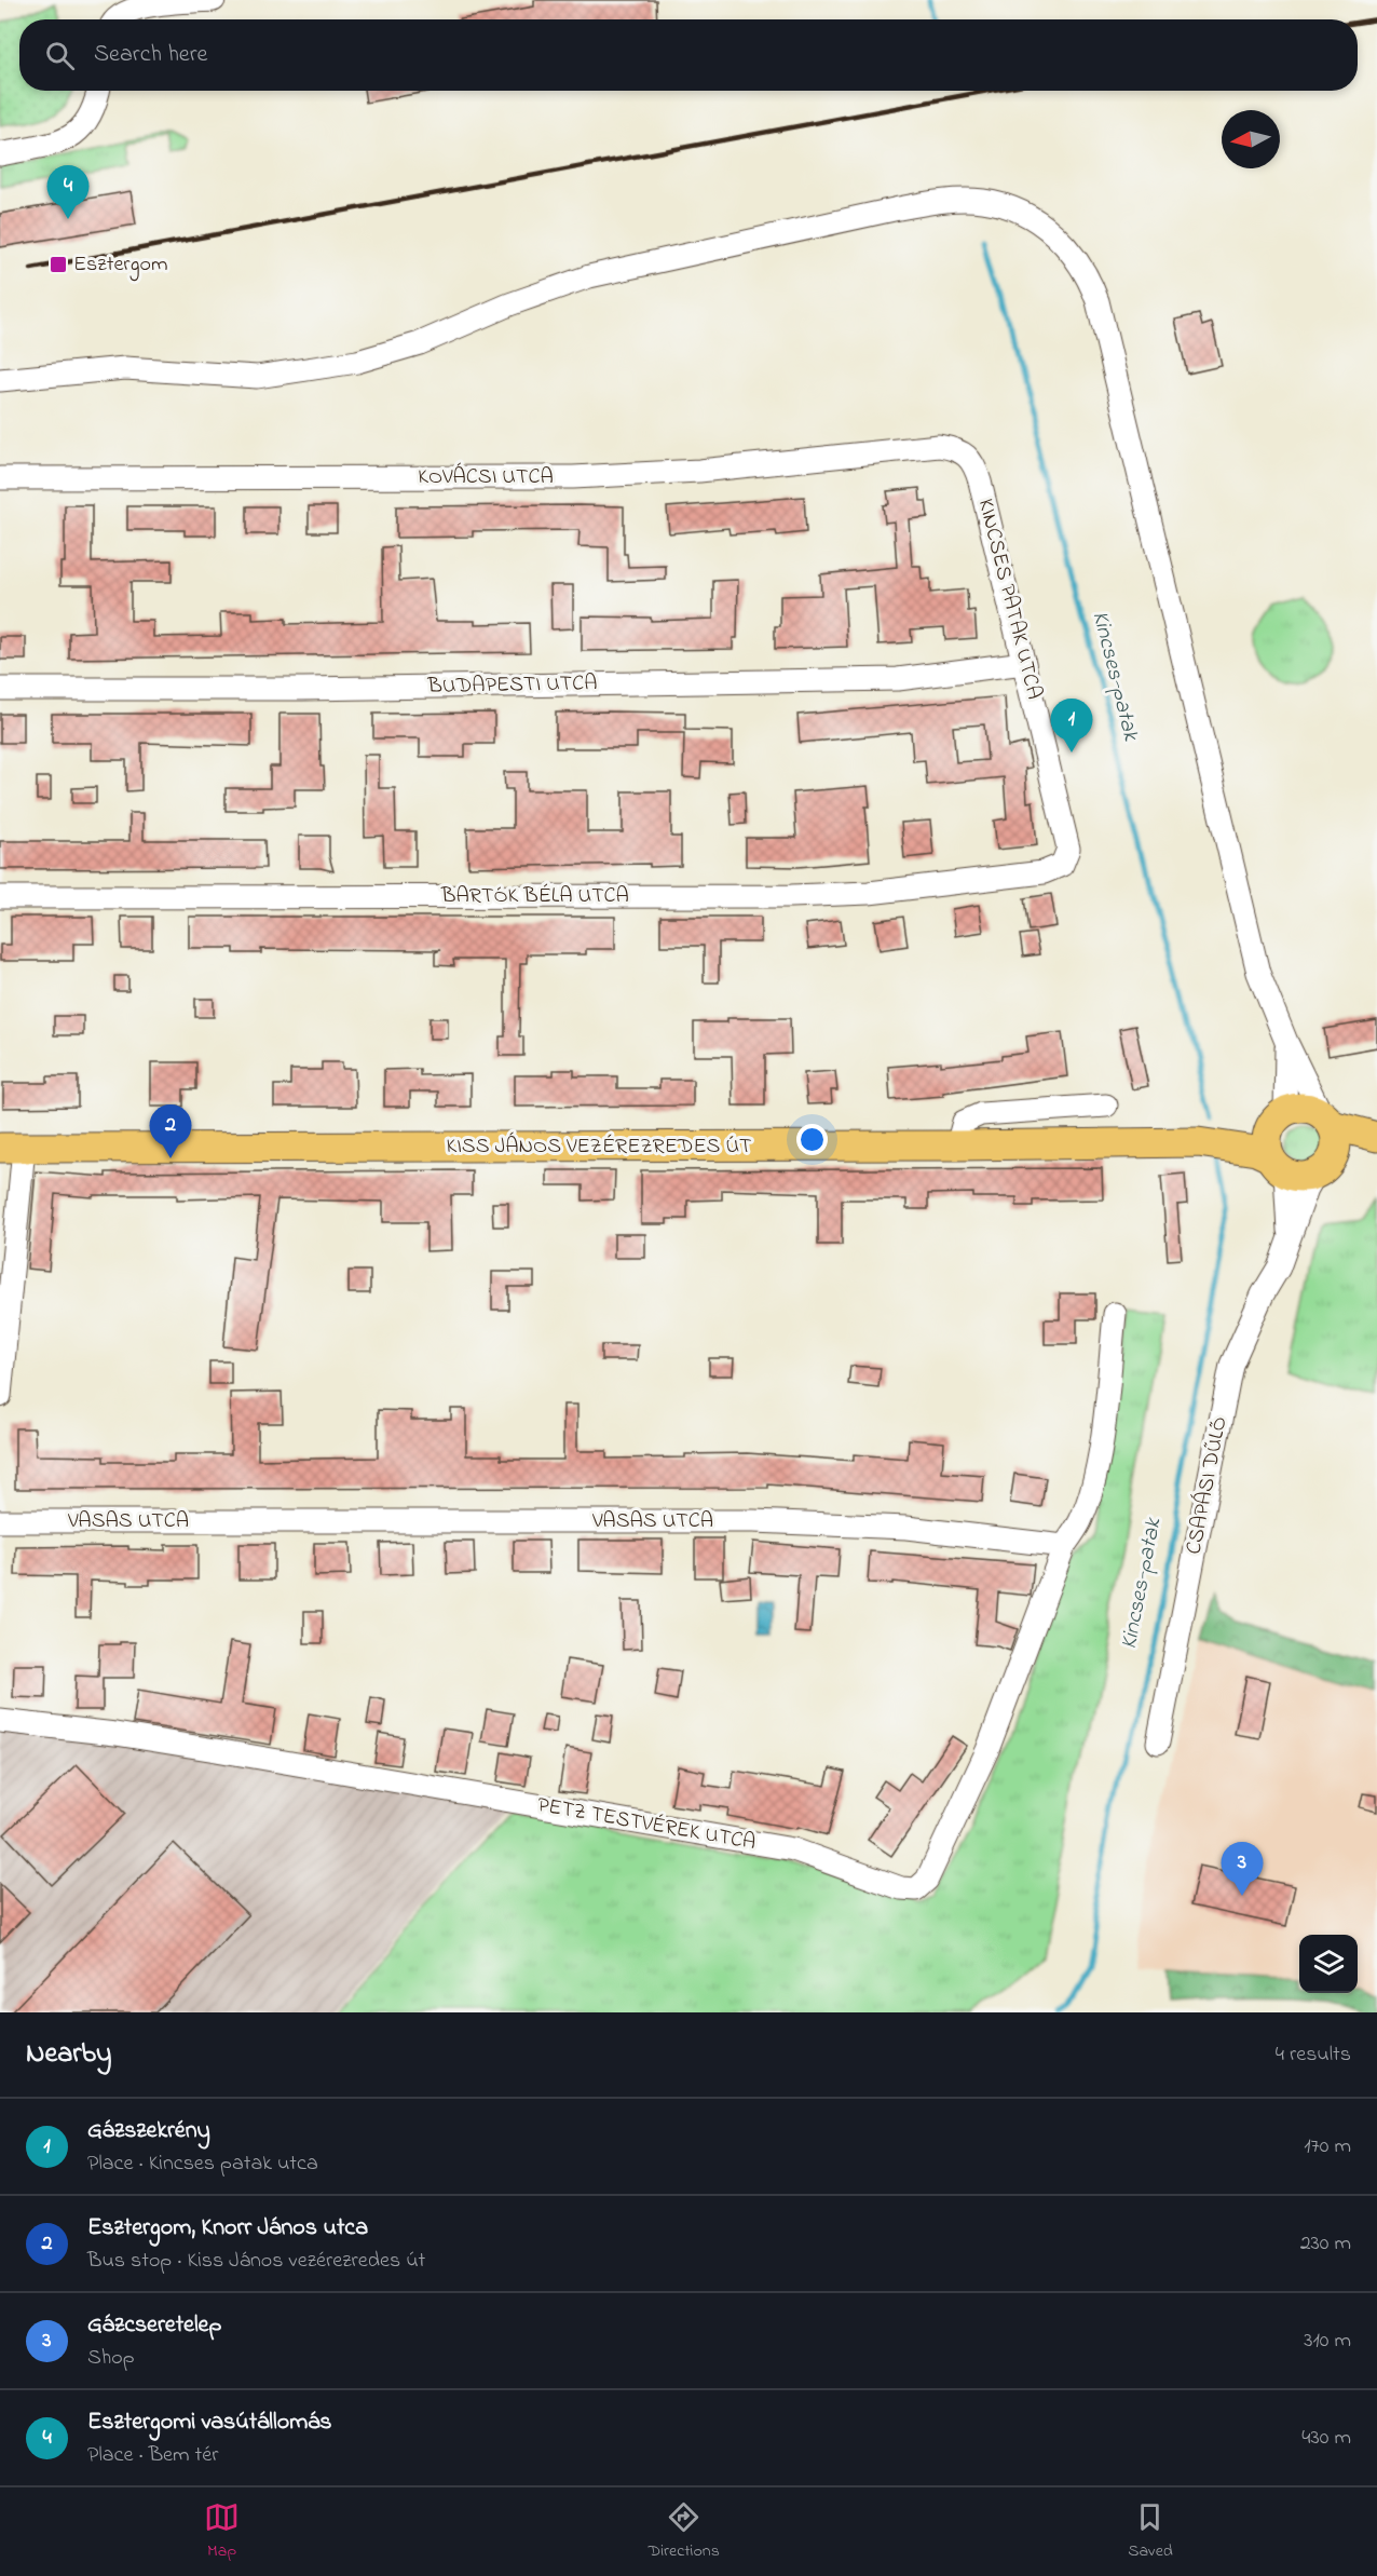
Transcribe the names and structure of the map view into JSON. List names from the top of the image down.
{
  "streets": {
    "main road": ["KISS JÁNOS VEZÉREZREDES ÚT"],
    "street": [
      "KOVÁCSI UTCA",
      "KINCSES PATAK UTCA",
      "BUDAPESTI UTCA",
      "BARTÓK BÉLA UTCA",
      "CSAPÁSI DŰLŐ",
      "VASAS UTCA",
      "PETZ TESTVÉREK UTCA"
    ]
  },
  "crossings": [
    ["KOVÁCSI UTCA", "KINCSES PATAK UTCA"],
    ["KINCSES PATAK UTCA", "BUDAPESTI UTCA"],
    ["KINCSES PATAK UTCA", "BARTÓK BÉLA UTCA"],
    ["KISS JÁNOS VEZÉREZREDES ÚT", "CSAPÁSI DŰLŐ"],
    ["VASAS UTCA", "PETZ TESTVÉREK UTCA"]
  ],
  "water": ["Kincses-patak"],
  "places": {
    "transit": ["Esztergom"]
  },
  "north": "left",
  "page": {
    "search": "Search here",
    "pins": [
      "4",
      "1",
      "2",
      "3"
    ],
    "heading": ["Nearby", "4 results"],
    "list": [
      {
        "mark": "1",
        "name": "Gázszekrény",
        "note": "Place · Kincses patak utca",
        "value": "170 m"
      },
      {
        "mark": "2",
        "name": "Esztergom, Knorr János utca",
        "note": "Bus stop · Kiss János vezérezredes út",
        "value": "230 m"
      },
      {
        "mark": "3",
        "name": "Gázcseretelep",
        "note": "Shop",
        "value": "310 m"
      },
      {
        "mark": "4",
        "name": "Esztergomi vasútállomás",
        "note": "Place · Bem tér",
        "value": "430 m"
      }
    ],
    "nav": ["Map", "Directions", "Saved"]
  }
}
